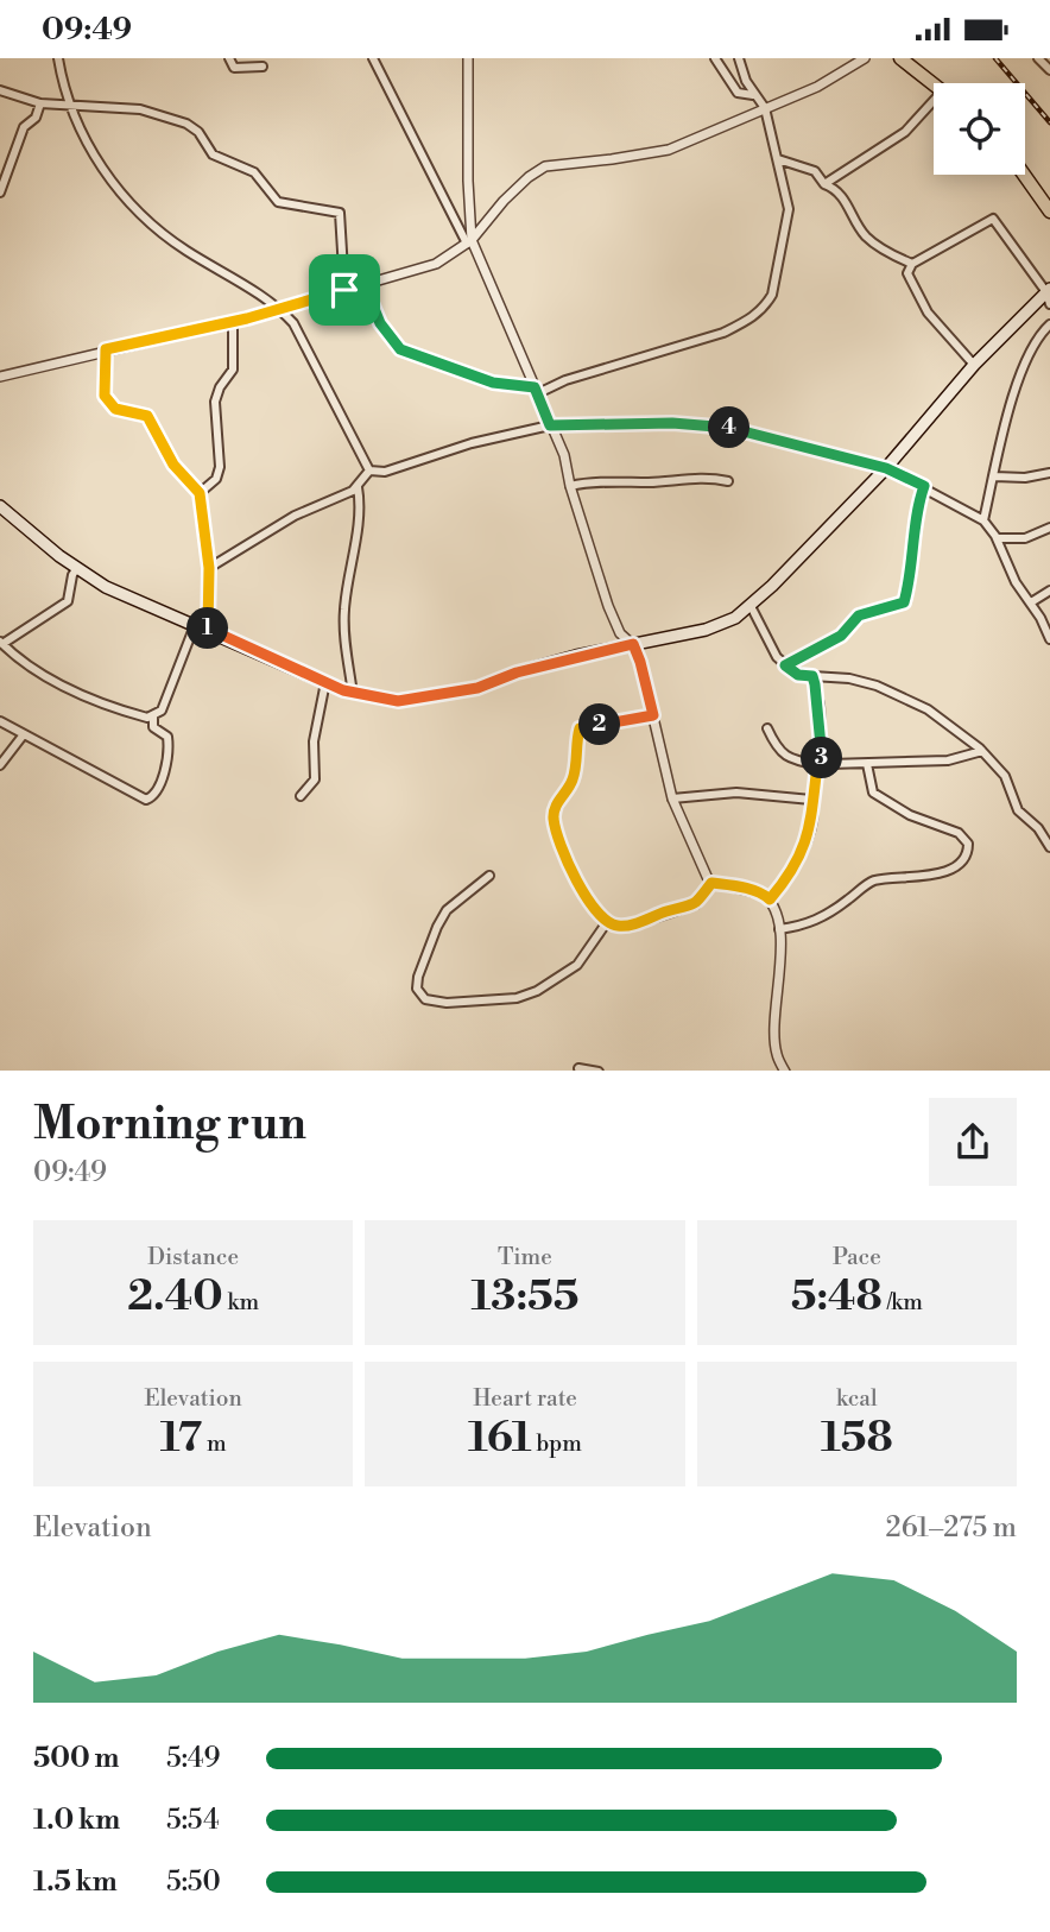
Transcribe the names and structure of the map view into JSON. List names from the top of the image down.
{
  "page": {
    "status": "09:49",
    "pins": [
      "4",
      "1",
      "2",
      "3"
    ],
    "heading": ["Morning run", "09:49"],
    "stats": [
      ["Distance", "2.40 km"],
      ["Time", "13:55"],
      ["Pace", "5:48 /km"],
      ["Elevation", "17 m"],
      ["Heart rate", "161 bpm"],
      ["kcal", "158"]
    ],
    "chart": ["Elevation", "261–275 m"],
    "list": [
      {
        "name": "500 m",
        "note": "5:49"
      },
      {
        "name": "1.0 km",
        "note": "5:54"
      },
      {
        "name": "1.5 km",
        "note": "5:50"
      }
    ]
  }
}
